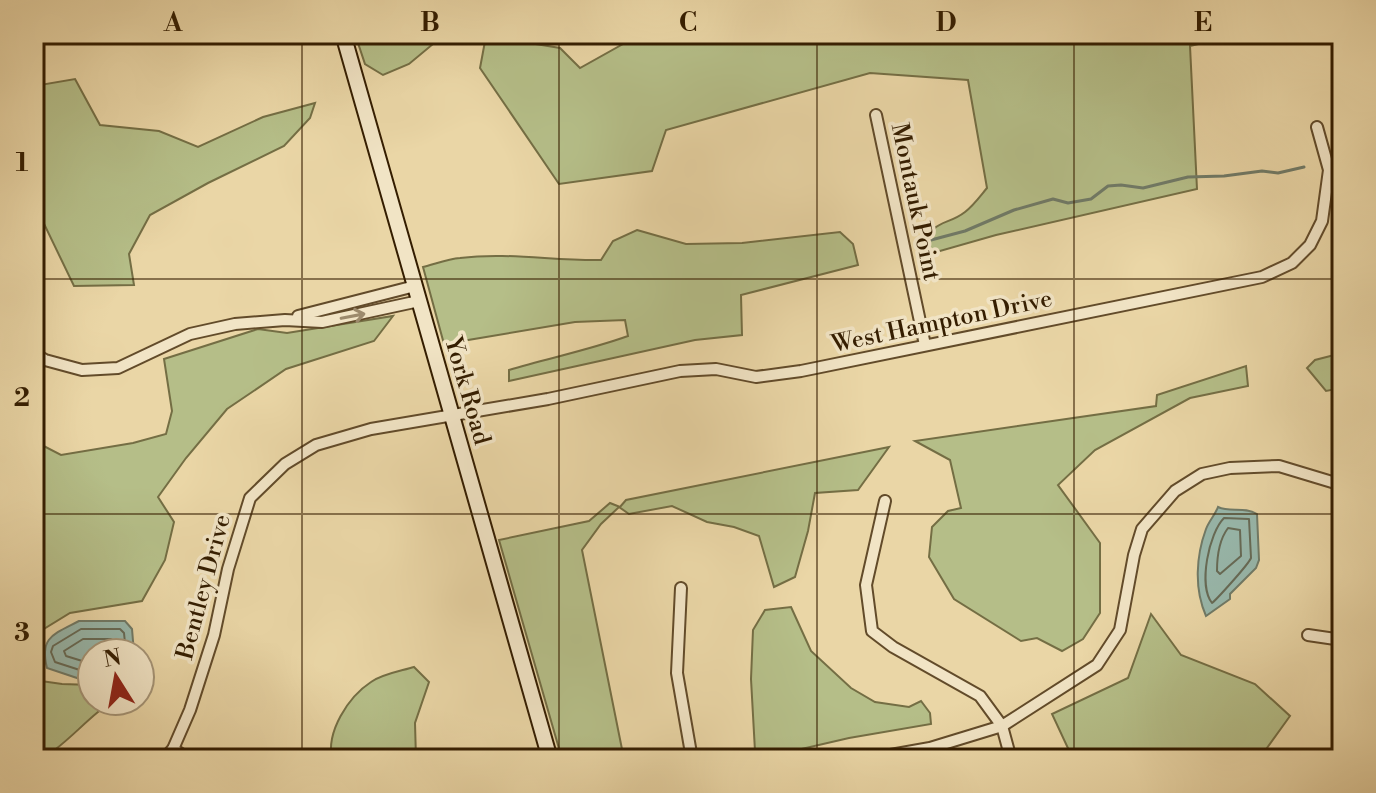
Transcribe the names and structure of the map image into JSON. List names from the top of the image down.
{
  "streets": {
    "street": [
      "Montauk Point",
      "West Hampton Drive",
      "York Road",
      "Bentley Drive"
    ]
  },
  "crossings": [
    ["Montauk Point", "West Hampton Drive"],
    ["West Hampton Drive", "York Road"],
    ["West Hampton Drive", "Bentley Drive"],
    ["York Road", "Bentley Drive"]
  ],
  "north": "top",
  "grid": {
    "columns": [
      "A",
      "B",
      "C",
      "D",
      "E"
    ],
    "rows": ["1", "2", "3"]
  }
}
